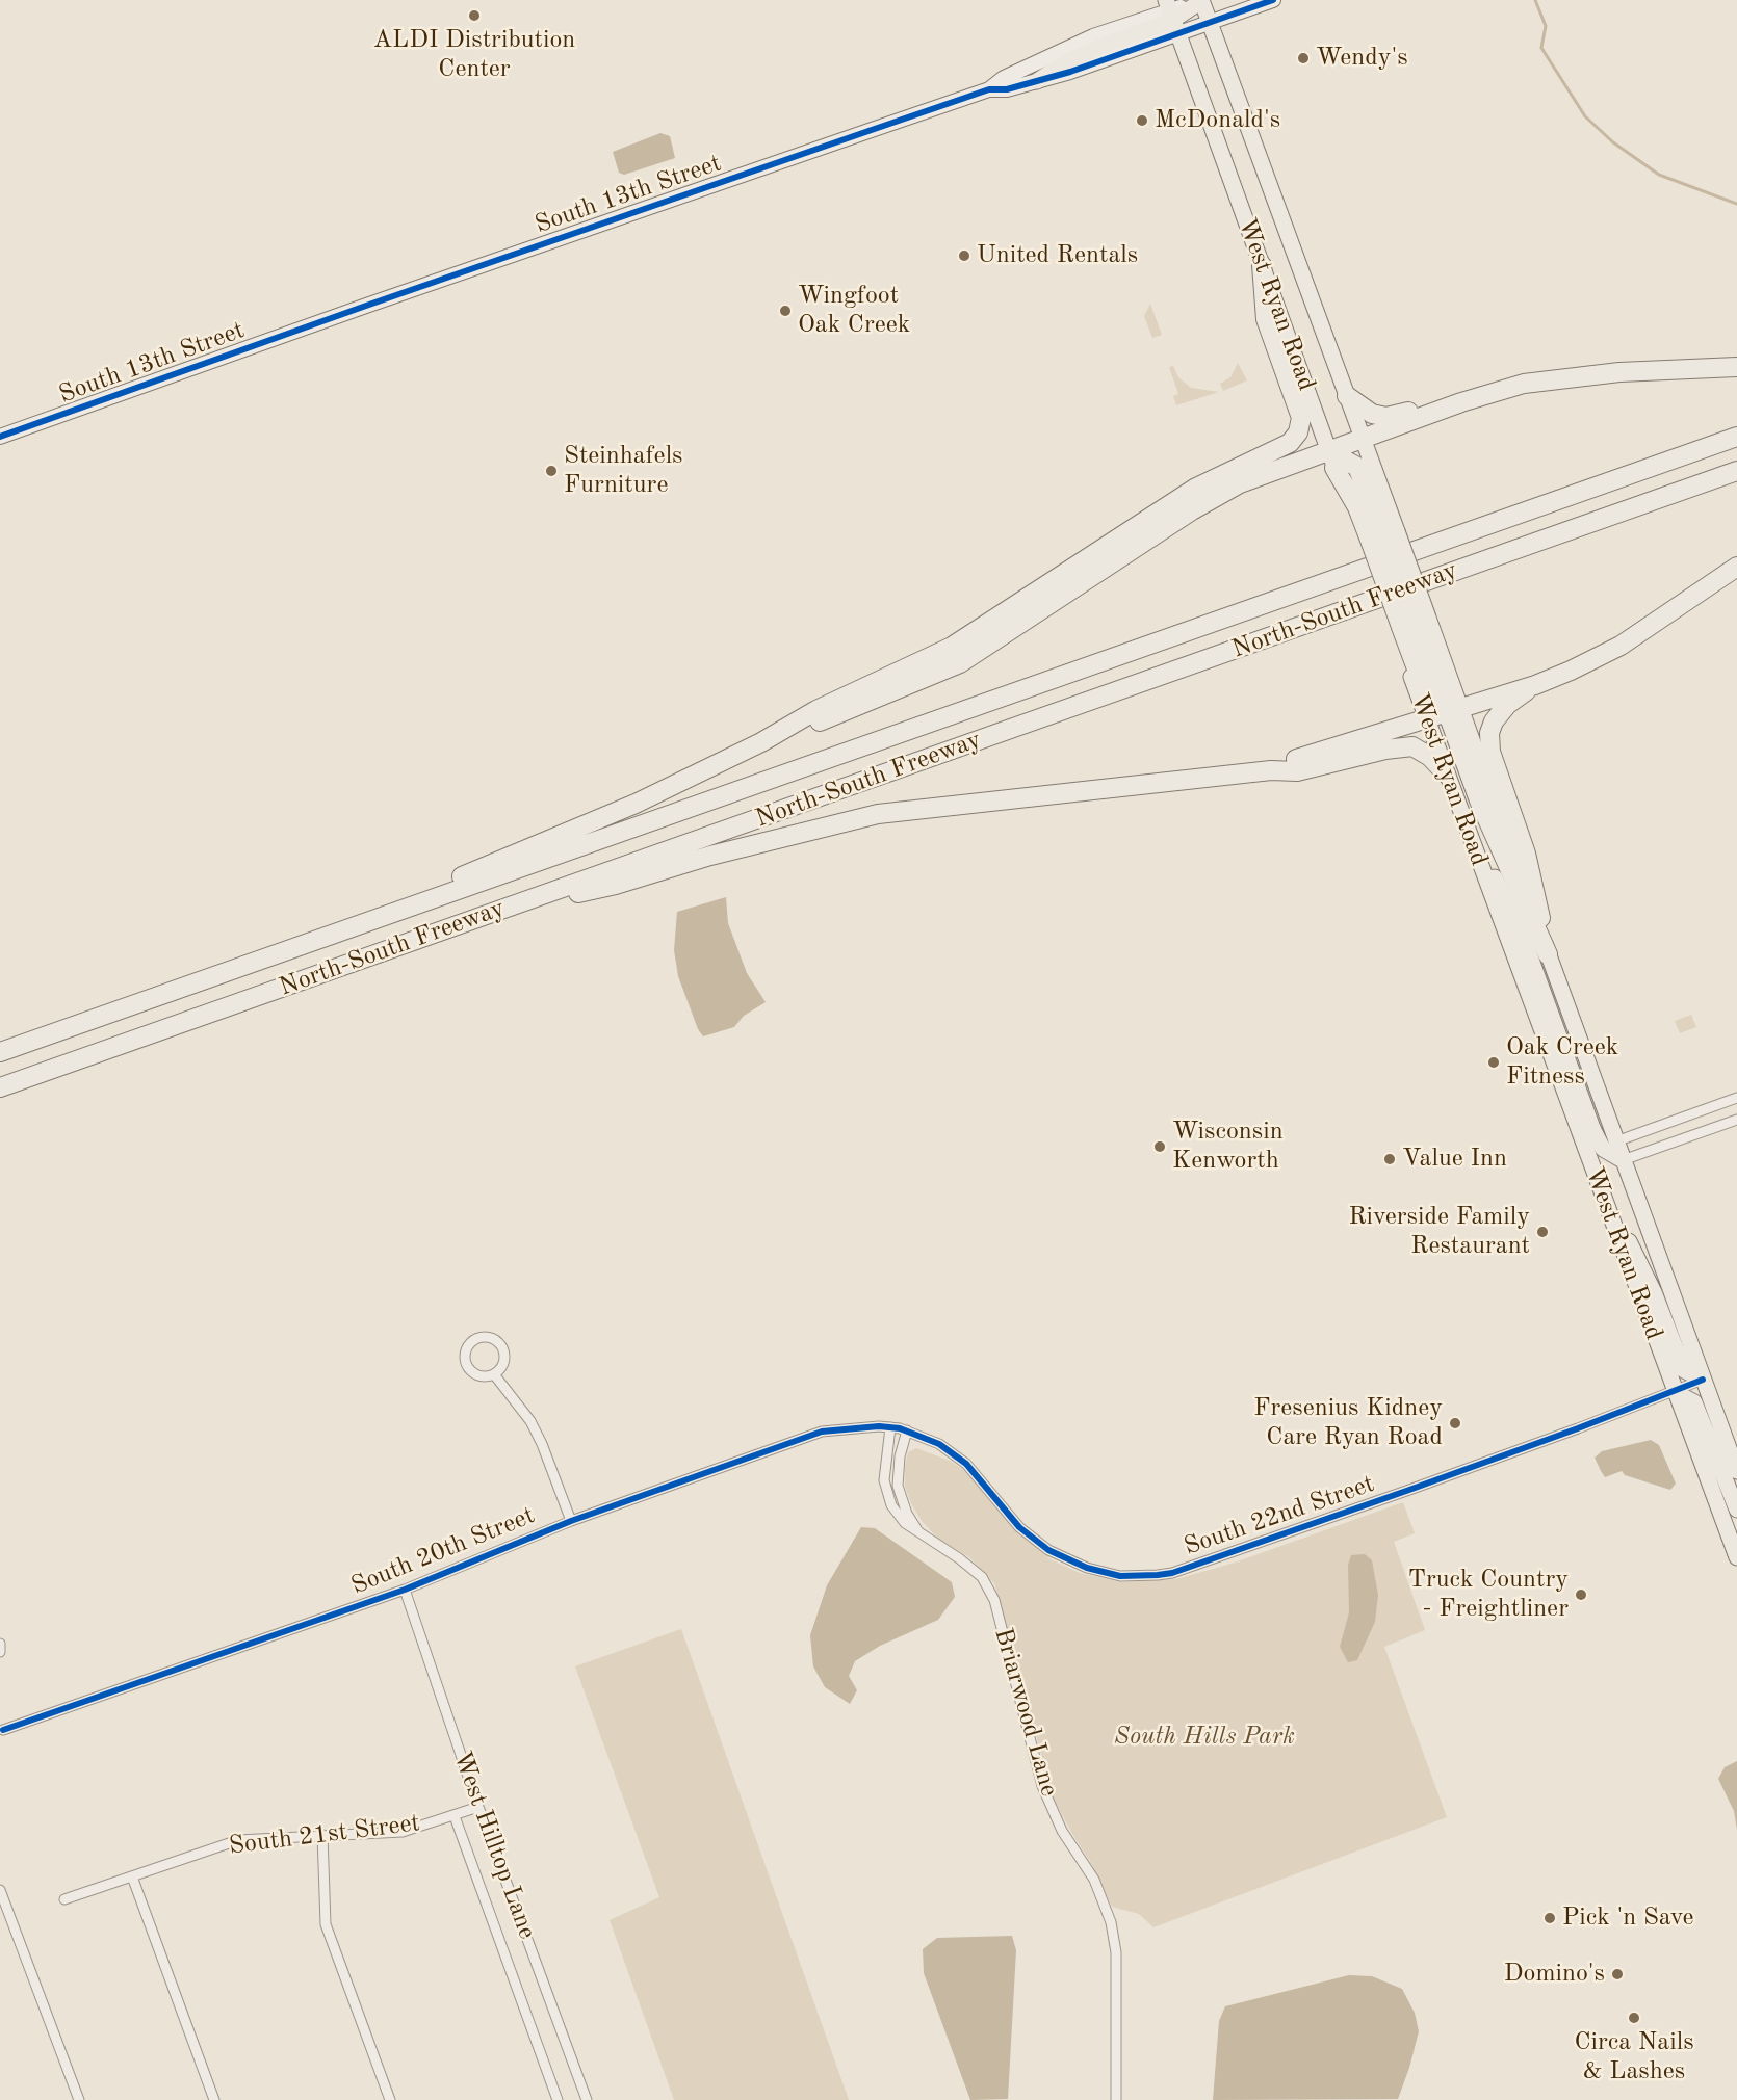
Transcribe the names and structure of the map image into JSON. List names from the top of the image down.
{
  "streets": {
    "highway": ["North-South Freeway"],
    "main road": ["West Ryan Road"],
    "street": [
      "South 13th Street",
      "South 22nd Street",
      "South 20th Street",
      "Briarwood Lane",
      "South 21st Street",
      "West Hilltop Lane"
    ]
  },
  "crossings": [
    ["South 13th Street", "West Ryan Road"],
    ["West Ryan Road", "South 22nd Street"],
    ["South 22nd Street", "South 20th Street"],
    ["South 22nd Street", "Briarwood Lane"],
    ["South 20th Street", "Briarwood Lane"],
    ["South 20th Street", "West Hilltop Lane"],
    ["South 21st Street", "West Hilltop Lane"]
  ],
  "parks": ["South Hills Park"],
  "places": [
    "ALDI Distribution Center",
    "Wendy's",
    "McDonald's",
    "United Rentals",
    "Wingfoot Oak Creek",
    "Steinhafels Furniture",
    "Oak Creek Fitness",
    "Wisconsin Kenworth",
    "Value Inn",
    "Riverside Family Restaurant",
    "Fresenius Kidney Care Ryan Road",
    "Truck Country - Freightliner",
    "Pick 'n Save",
    "Domino's",
    "Circa Nails & Lashes"
  ]
}
